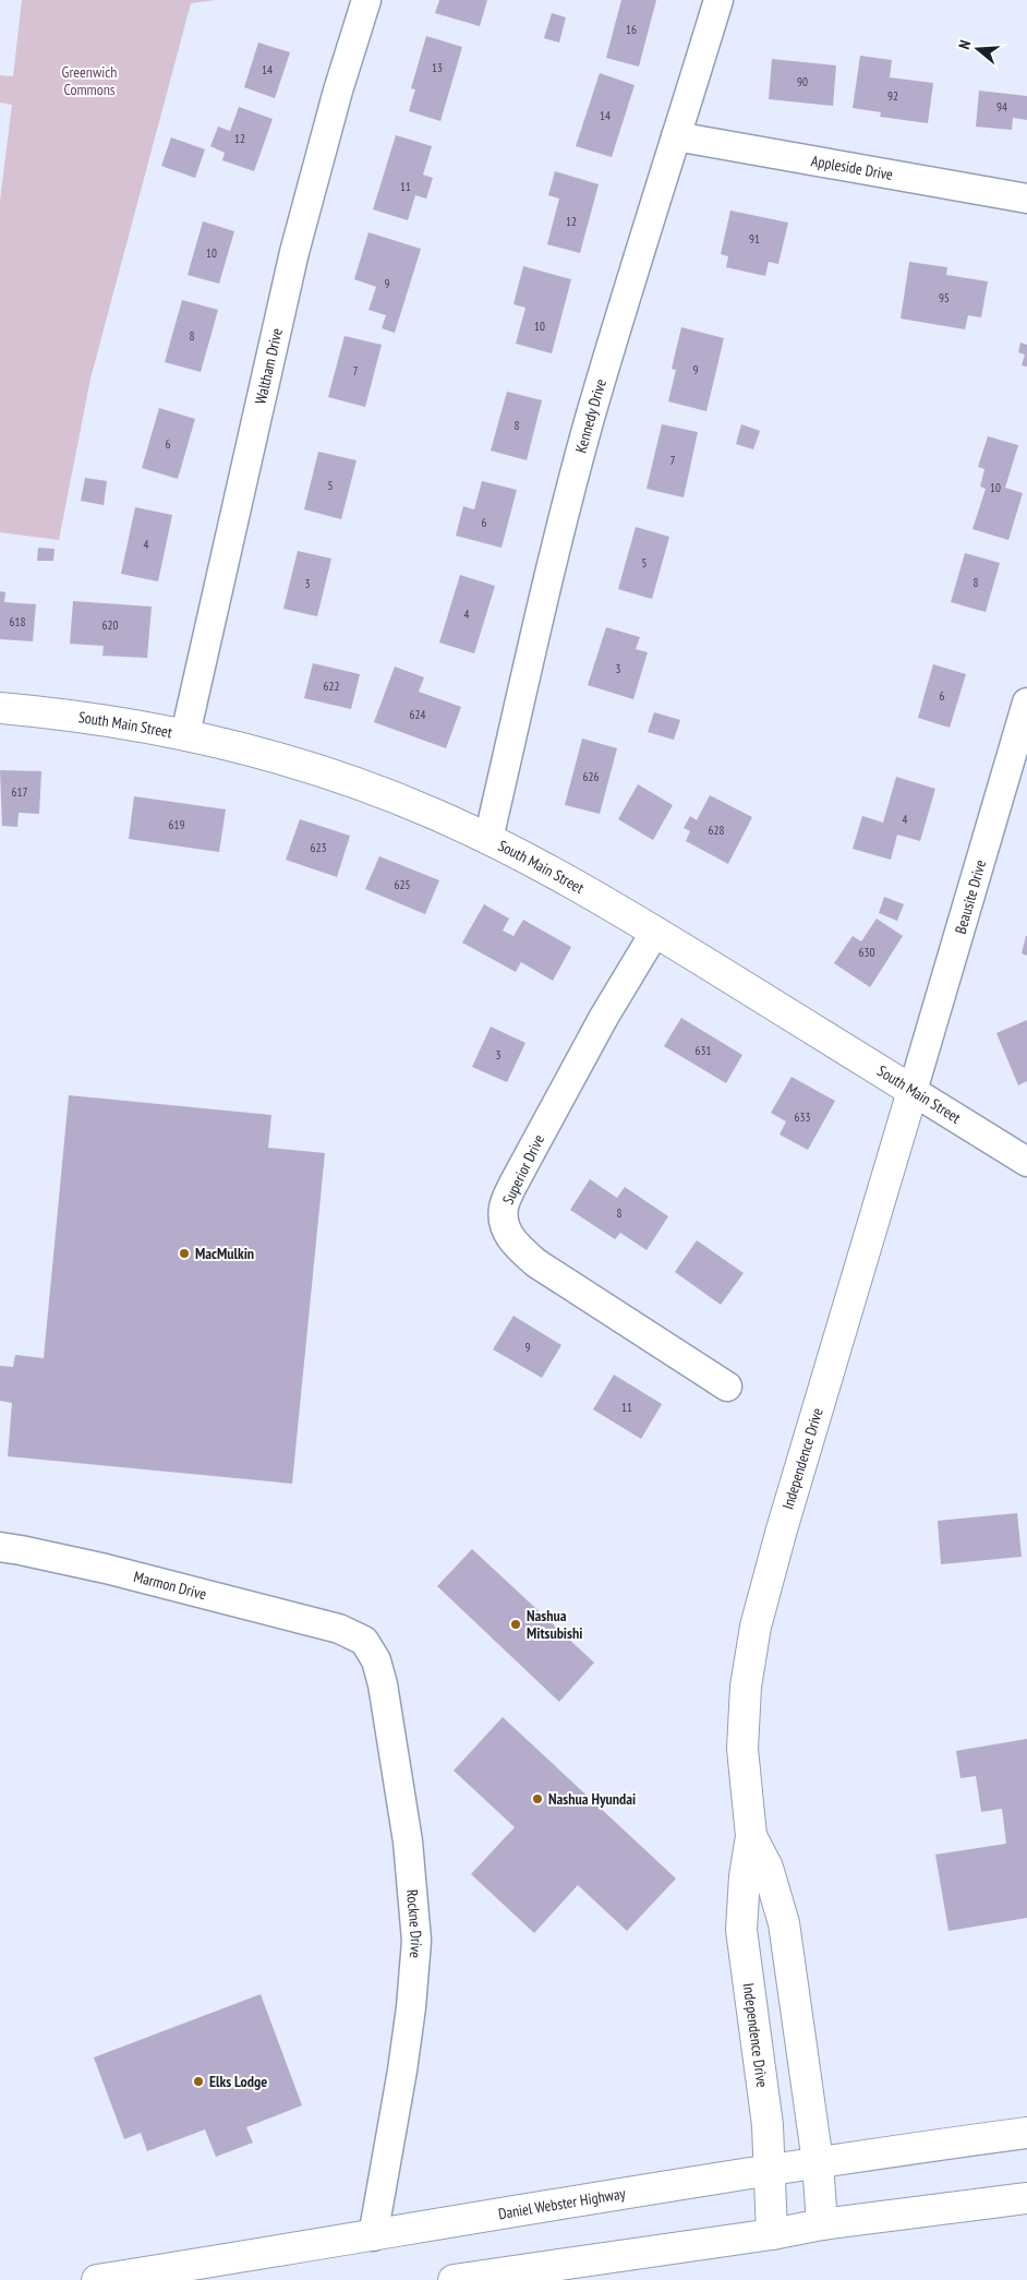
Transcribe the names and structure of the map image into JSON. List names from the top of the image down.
{
  "streets": {
    "street": [
      "Appleside Drive",
      "Waltham Drive",
      "Kennedy Drive",
      "South Main Street",
      "Beausite Drive",
      "Superior Drive",
      "Independence Drive",
      "Marmon Drive",
      "Rockne Drive",
      "Daniel Webster Highway"
    ]
  },
  "crossings": [
    ["Appleside Drive", "Kennedy Drive"],
    ["Waltham Drive", "South Main Street"],
    ["Kennedy Drive", "South Main Street"],
    ["South Main Street", "Beausite Drive"],
    ["South Main Street", "Superior Drive"],
    ["South Main Street", "Independence Drive"],
    ["Beausite Drive", "Independence Drive"],
    ["Independence Drive", "Daniel Webster Highway"],
    ["Marmon Drive", "Rockne Drive"],
    ["Rockne Drive", "Daniel Webster Highway"]
  ],
  "parks": ["Greenwich Commons"],
  "places": [
    "MacMulkin",
    "Nashua Mitsubishi",
    "Nashua Hyundai",
    "Elks Lodge"
  ],
  "house_numbers": [
    "16",
    "13",
    "14",
    "90",
    "92",
    "94",
    "14",
    "12",
    "11",
    "12",
    "91",
    "10",
    "9",
    "95",
    "10",
    "8",
    "9",
    "7",
    "8",
    "6",
    "7",
    "5",
    "10",
    "6",
    "4",
    "5",
    "8",
    "3",
    "4",
    "618",
    "620",
    "3",
    "622",
    "6",
    "624",
    "626",
    "617",
    "4",
    "619",
    "628",
    "623",
    "625",
    "630",
    "631",
    "3",
    "633",
    "8",
    "9",
    "11"
  ],
  "north": "left"
}
